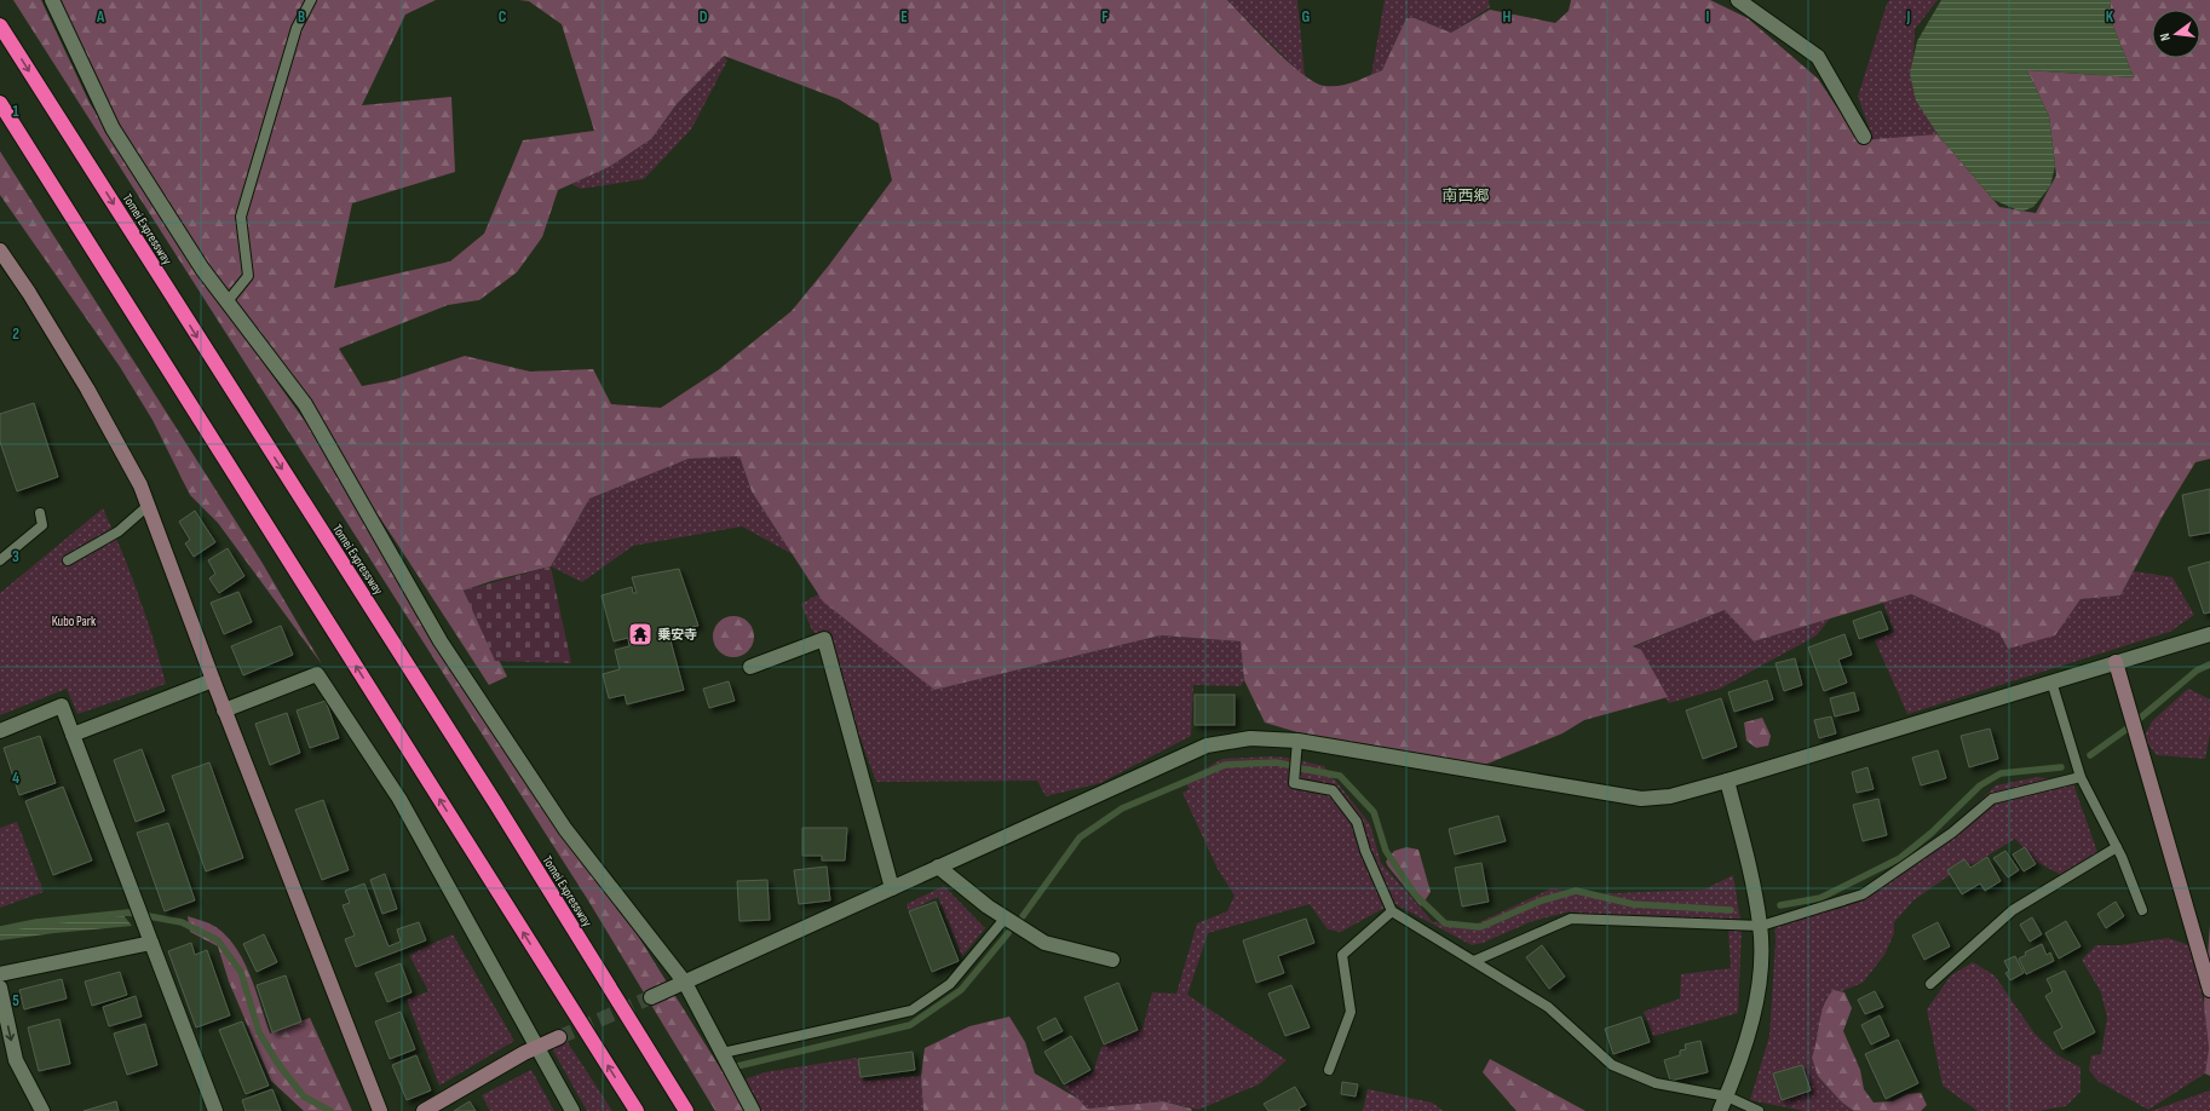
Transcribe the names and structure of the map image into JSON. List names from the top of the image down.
{
  "streets": {
    "highway": ["Tomei Expressway"]
  },
  "districts": ["南西郷"],
  "parks": ["Kubo Park"],
  "places": {
    "temple": ["乗安寺"]
  },
  "north": "left",
  "grid": {
    "columns": [
      "A",
      "B",
      "C",
      "D",
      "E",
      "F",
      "G",
      "H",
      "I",
      "J",
      "K"
    ],
    "rows": [
      "1",
      "2",
      "3",
      "4",
      "5"
    ]
  }
}
